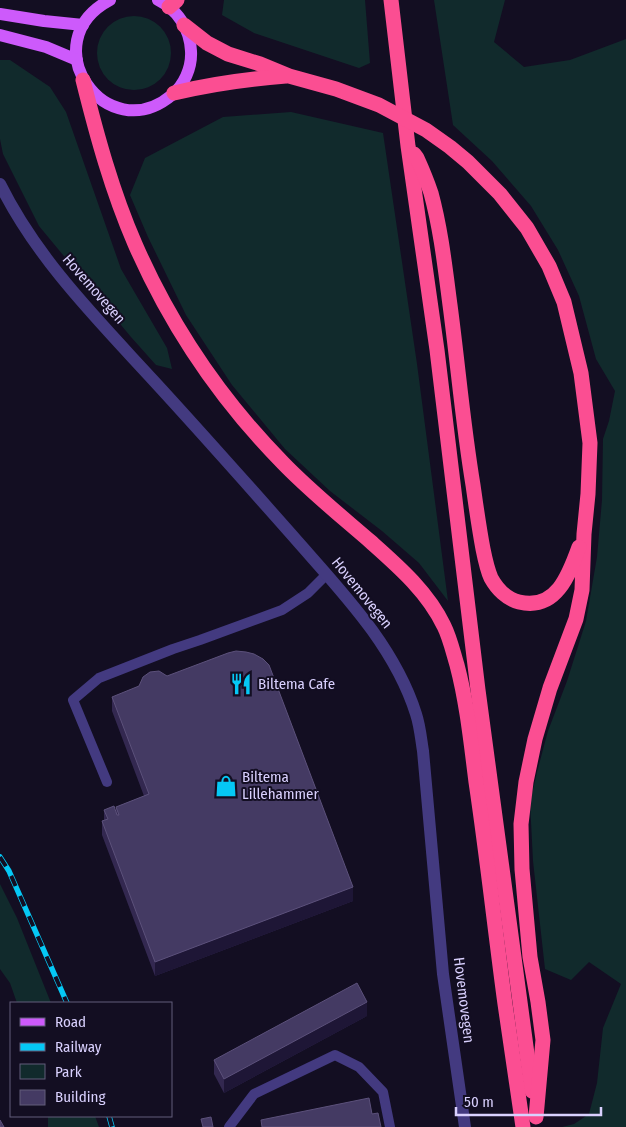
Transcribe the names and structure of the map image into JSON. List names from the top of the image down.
{
  "streets": {
    "street": ["Hovemovegen"]
  },
  "places": {
    "restaurant": ["Biltema Cafe"],
    "shop": ["Biltema Lillehammer"]
  },
  "legend": [
    "Road",
    "Railway",
    "Park",
    "Building"
  ],
  "scale_bar": "50 m"
}
